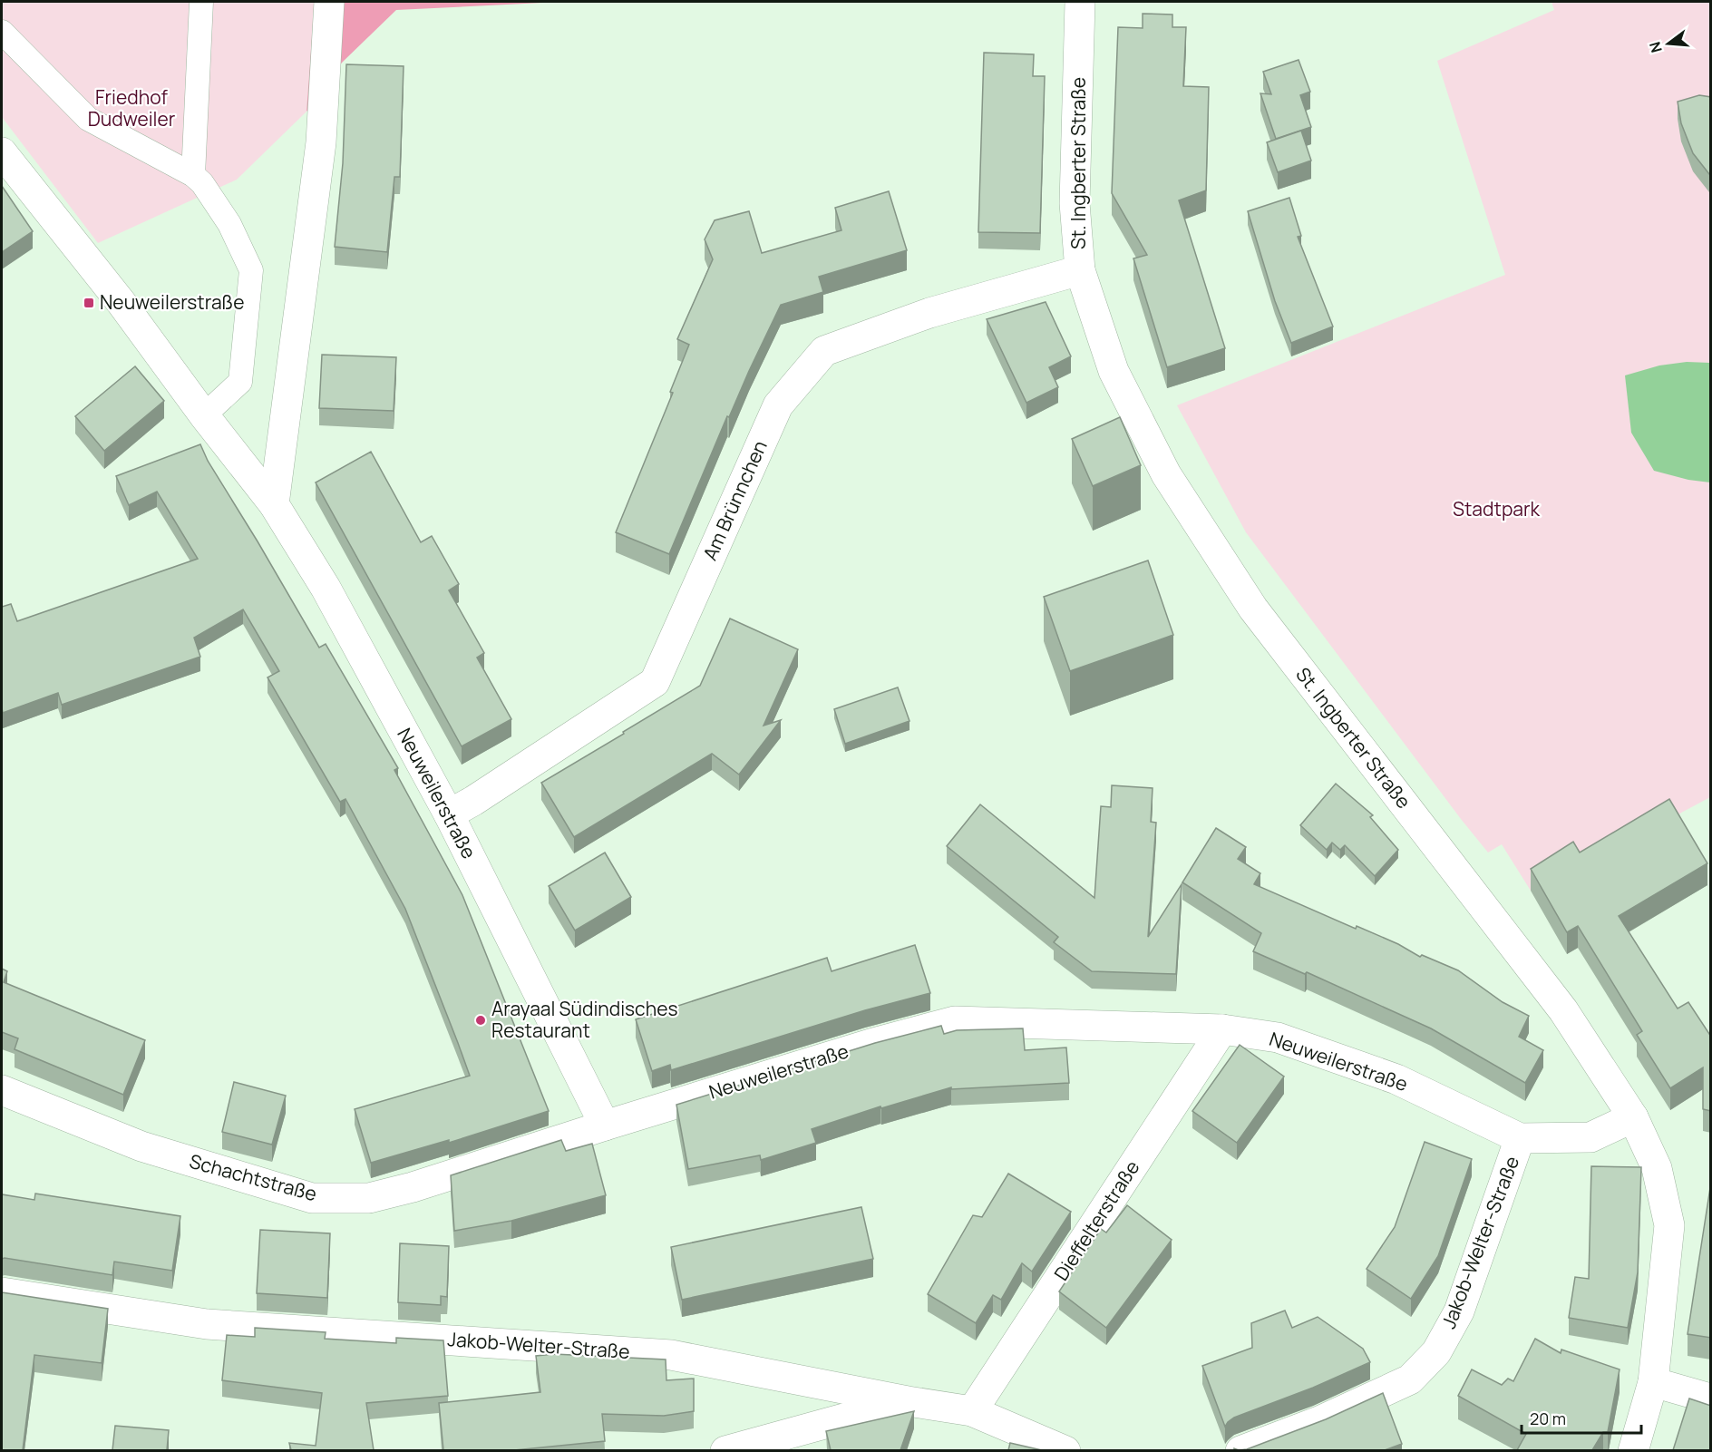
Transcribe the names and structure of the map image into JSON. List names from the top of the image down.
{
  "streets": {
    "street": [
      "St. Ingberter Straße",
      "Am Brünnchen",
      "Neuweilerstraße",
      "Schachtstraße",
      "Dieffelterstraße",
      "Jakob-Welter-Straße"
    ]
  },
  "crossings": [
    ["St. Ingberter Straße", "Am Brünnchen"],
    ["St. Ingberter Straße", "Neuweilerstraße"],
    ["Am Brünnchen", "Neuweilerstraße"],
    ["Neuweilerstraße", "Schachtstraße"],
    ["Neuweilerstraße", "Dieffelterstraße"],
    ["Neuweilerstraße", "Jakob-Welter-Straße"],
    ["Dieffelterstraße", "Jakob-Welter-Straße"]
  ],
  "parks": ["Friedhof Dudweiler", "Stadtpark"],
  "places": {
    "transit": ["Neuweilerstraße"],
    "other": ["Arayaal Südindisches Restaurant"]
  },
  "scale_bar": "20 m",
  "north": "left"
}
